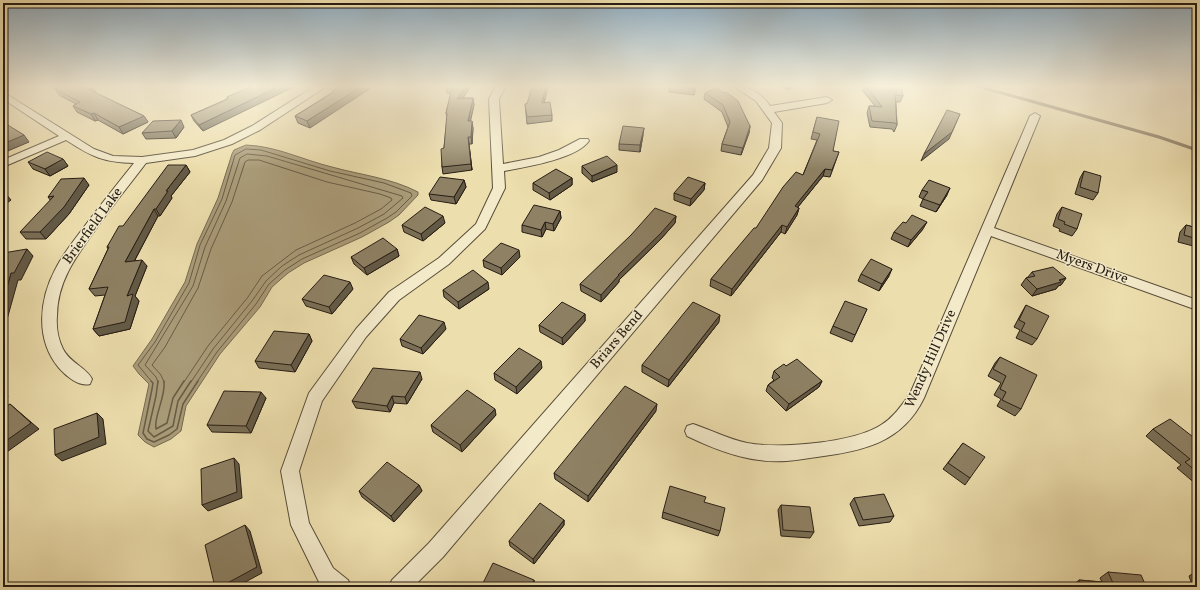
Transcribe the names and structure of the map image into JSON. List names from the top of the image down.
{
  "streets": {
    "street": [
      "Brierfield Lake",
      "Myers Drive",
      "Briars Bend",
      "Wendy Hill Drive"
    ]
  },
  "crossings": [
    ["Myers Drive", "Wendy Hill Drive"]
  ]
}
